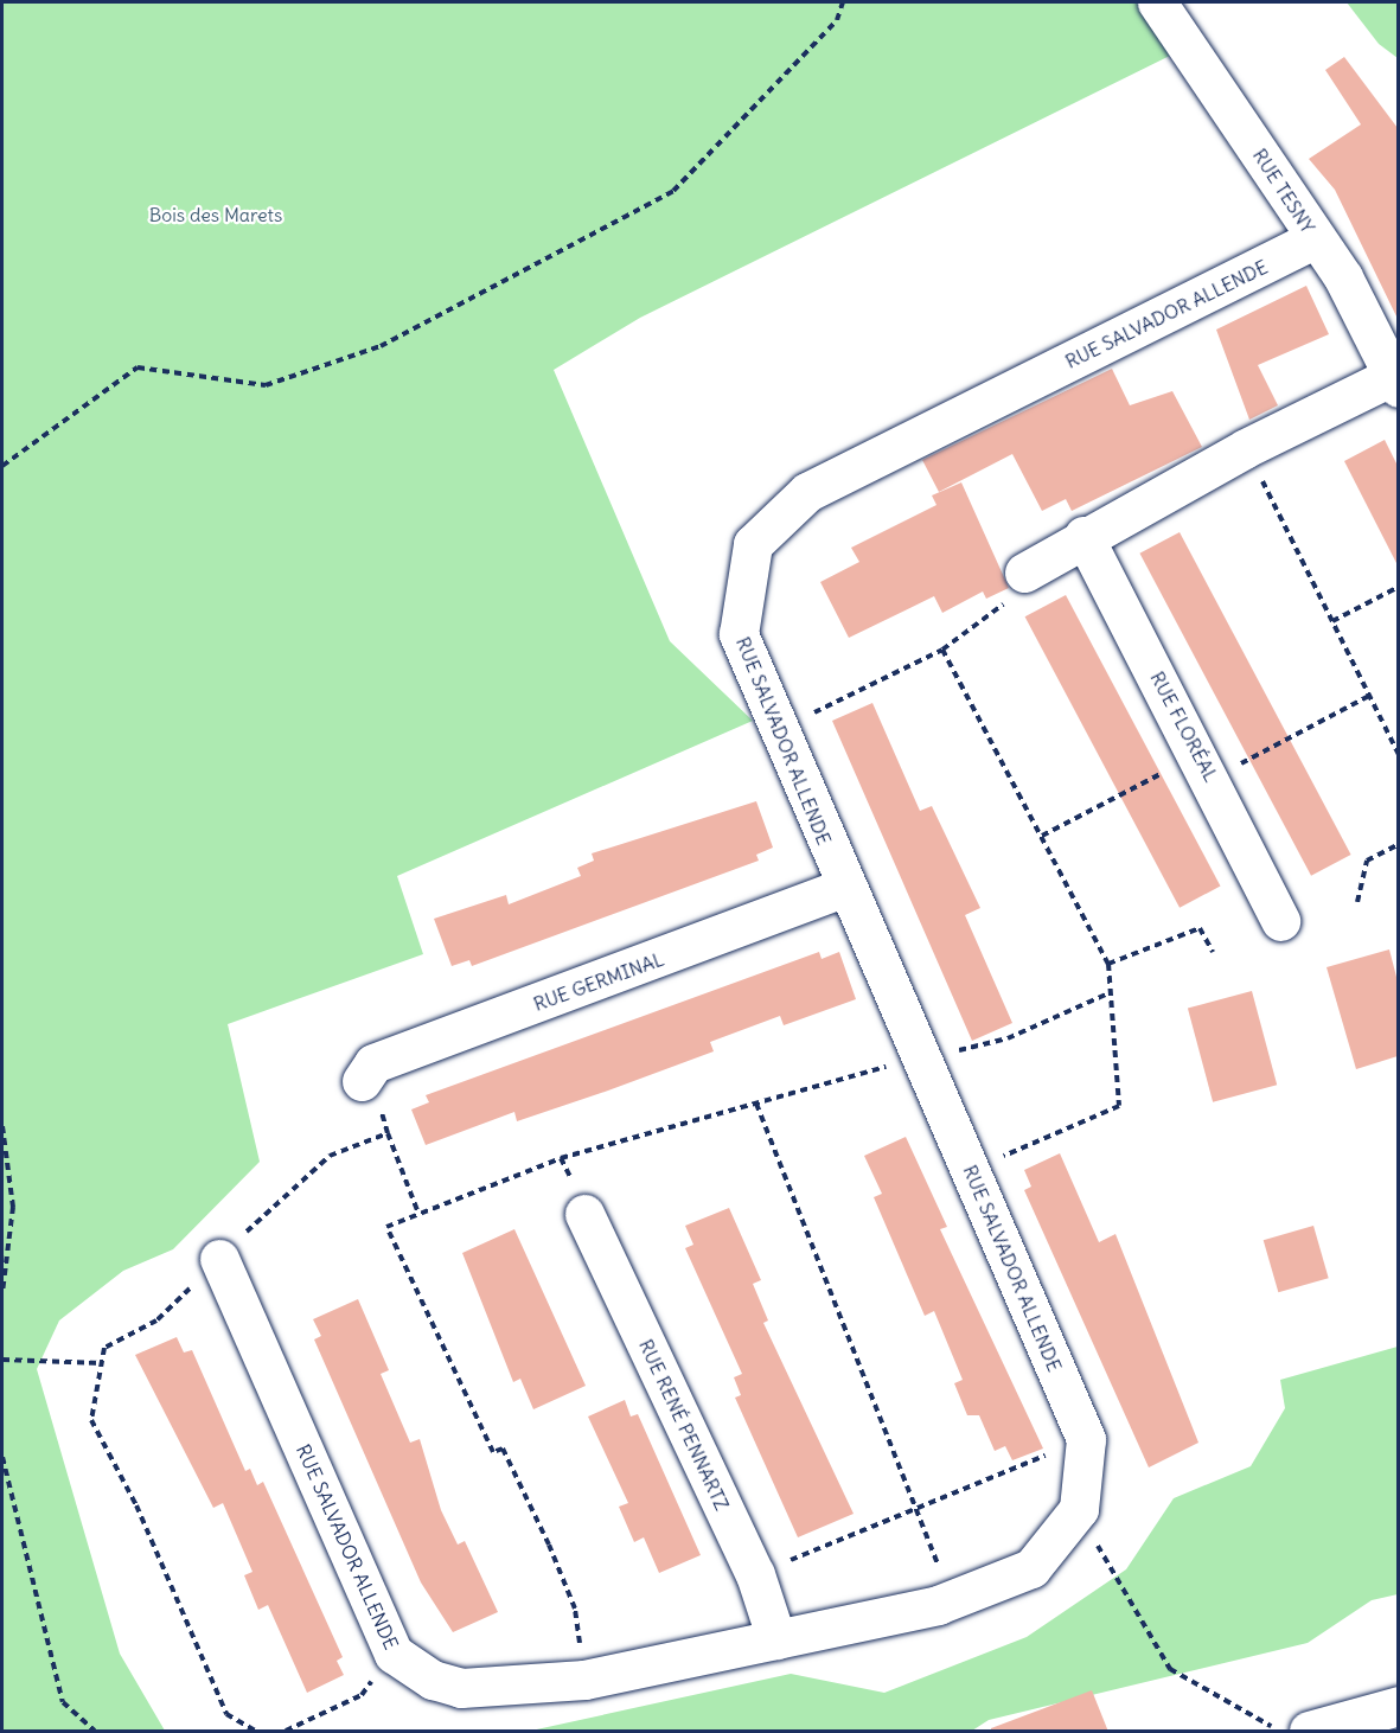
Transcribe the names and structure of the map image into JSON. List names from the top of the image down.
{
  "streets": {
    "street": [
      "RUE TESNY",
      "RUE SALVADOR ALLENDE",
      "RUE FLORÉAL",
      "RUE GERMINAL",
      "RUE RENÉ PENNARTZ"
    ]
  },
  "crossings": [
    ["RUE TESNY", "RUE SALVADOR ALLENDE"],
    ["RUE SALVADOR ALLENDE", "RUE GERMINAL"],
    ["RUE SALVADOR ALLENDE", "RUE RENÉ PENNARTZ"]
  ],
  "parks": ["Bois des Marets"]
}
